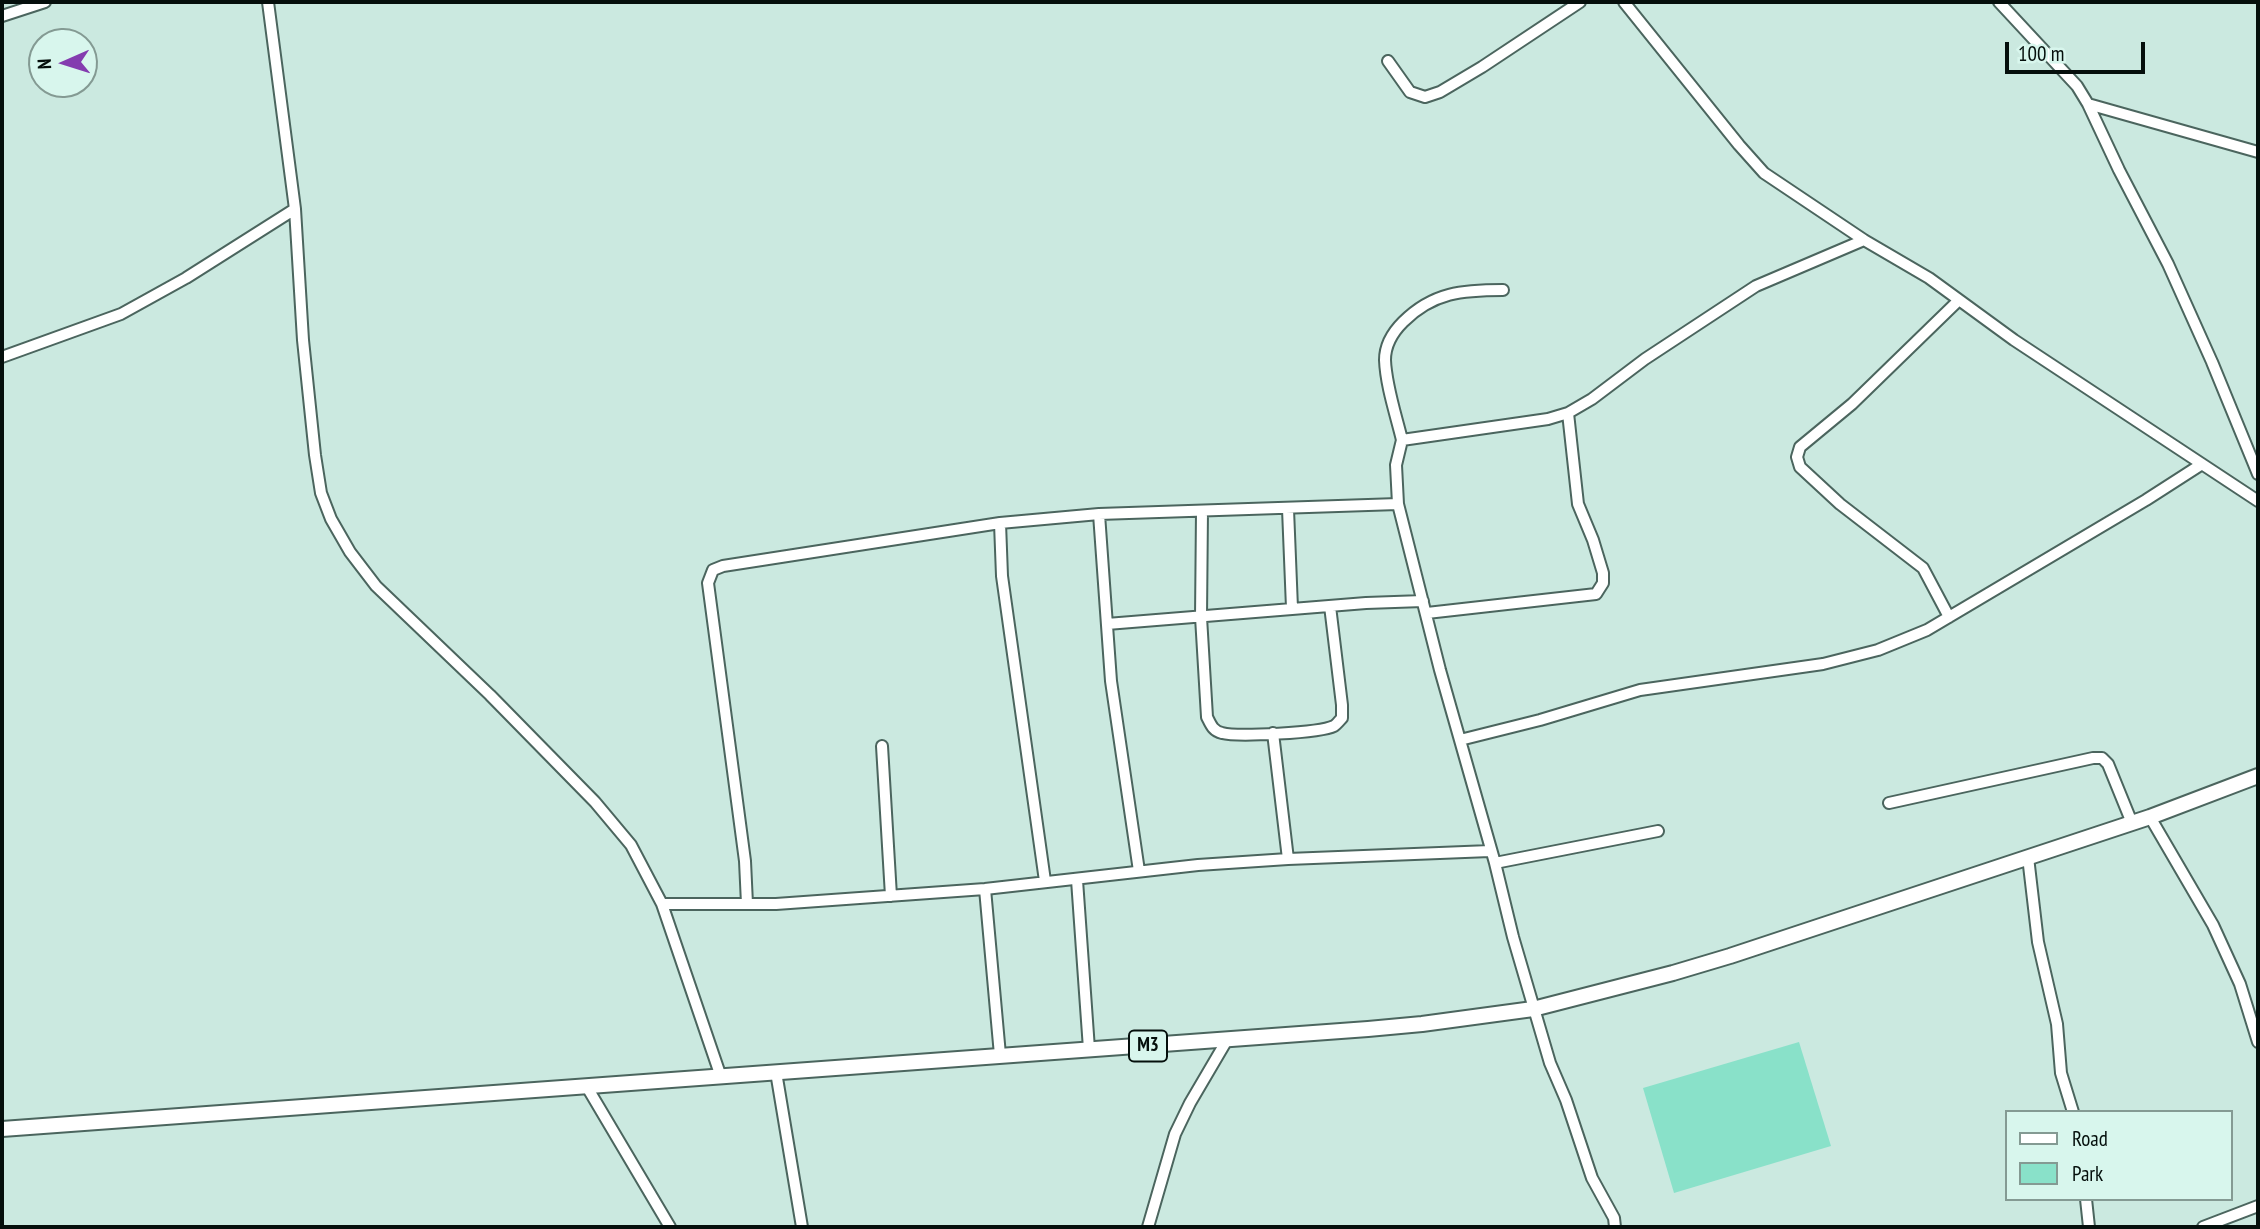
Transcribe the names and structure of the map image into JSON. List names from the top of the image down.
{
  "streets": {
    "main road": ["M3"]
  },
  "legend": ["Road", "Park"],
  "scale_bar": "100 m",
  "north": "left"
}
